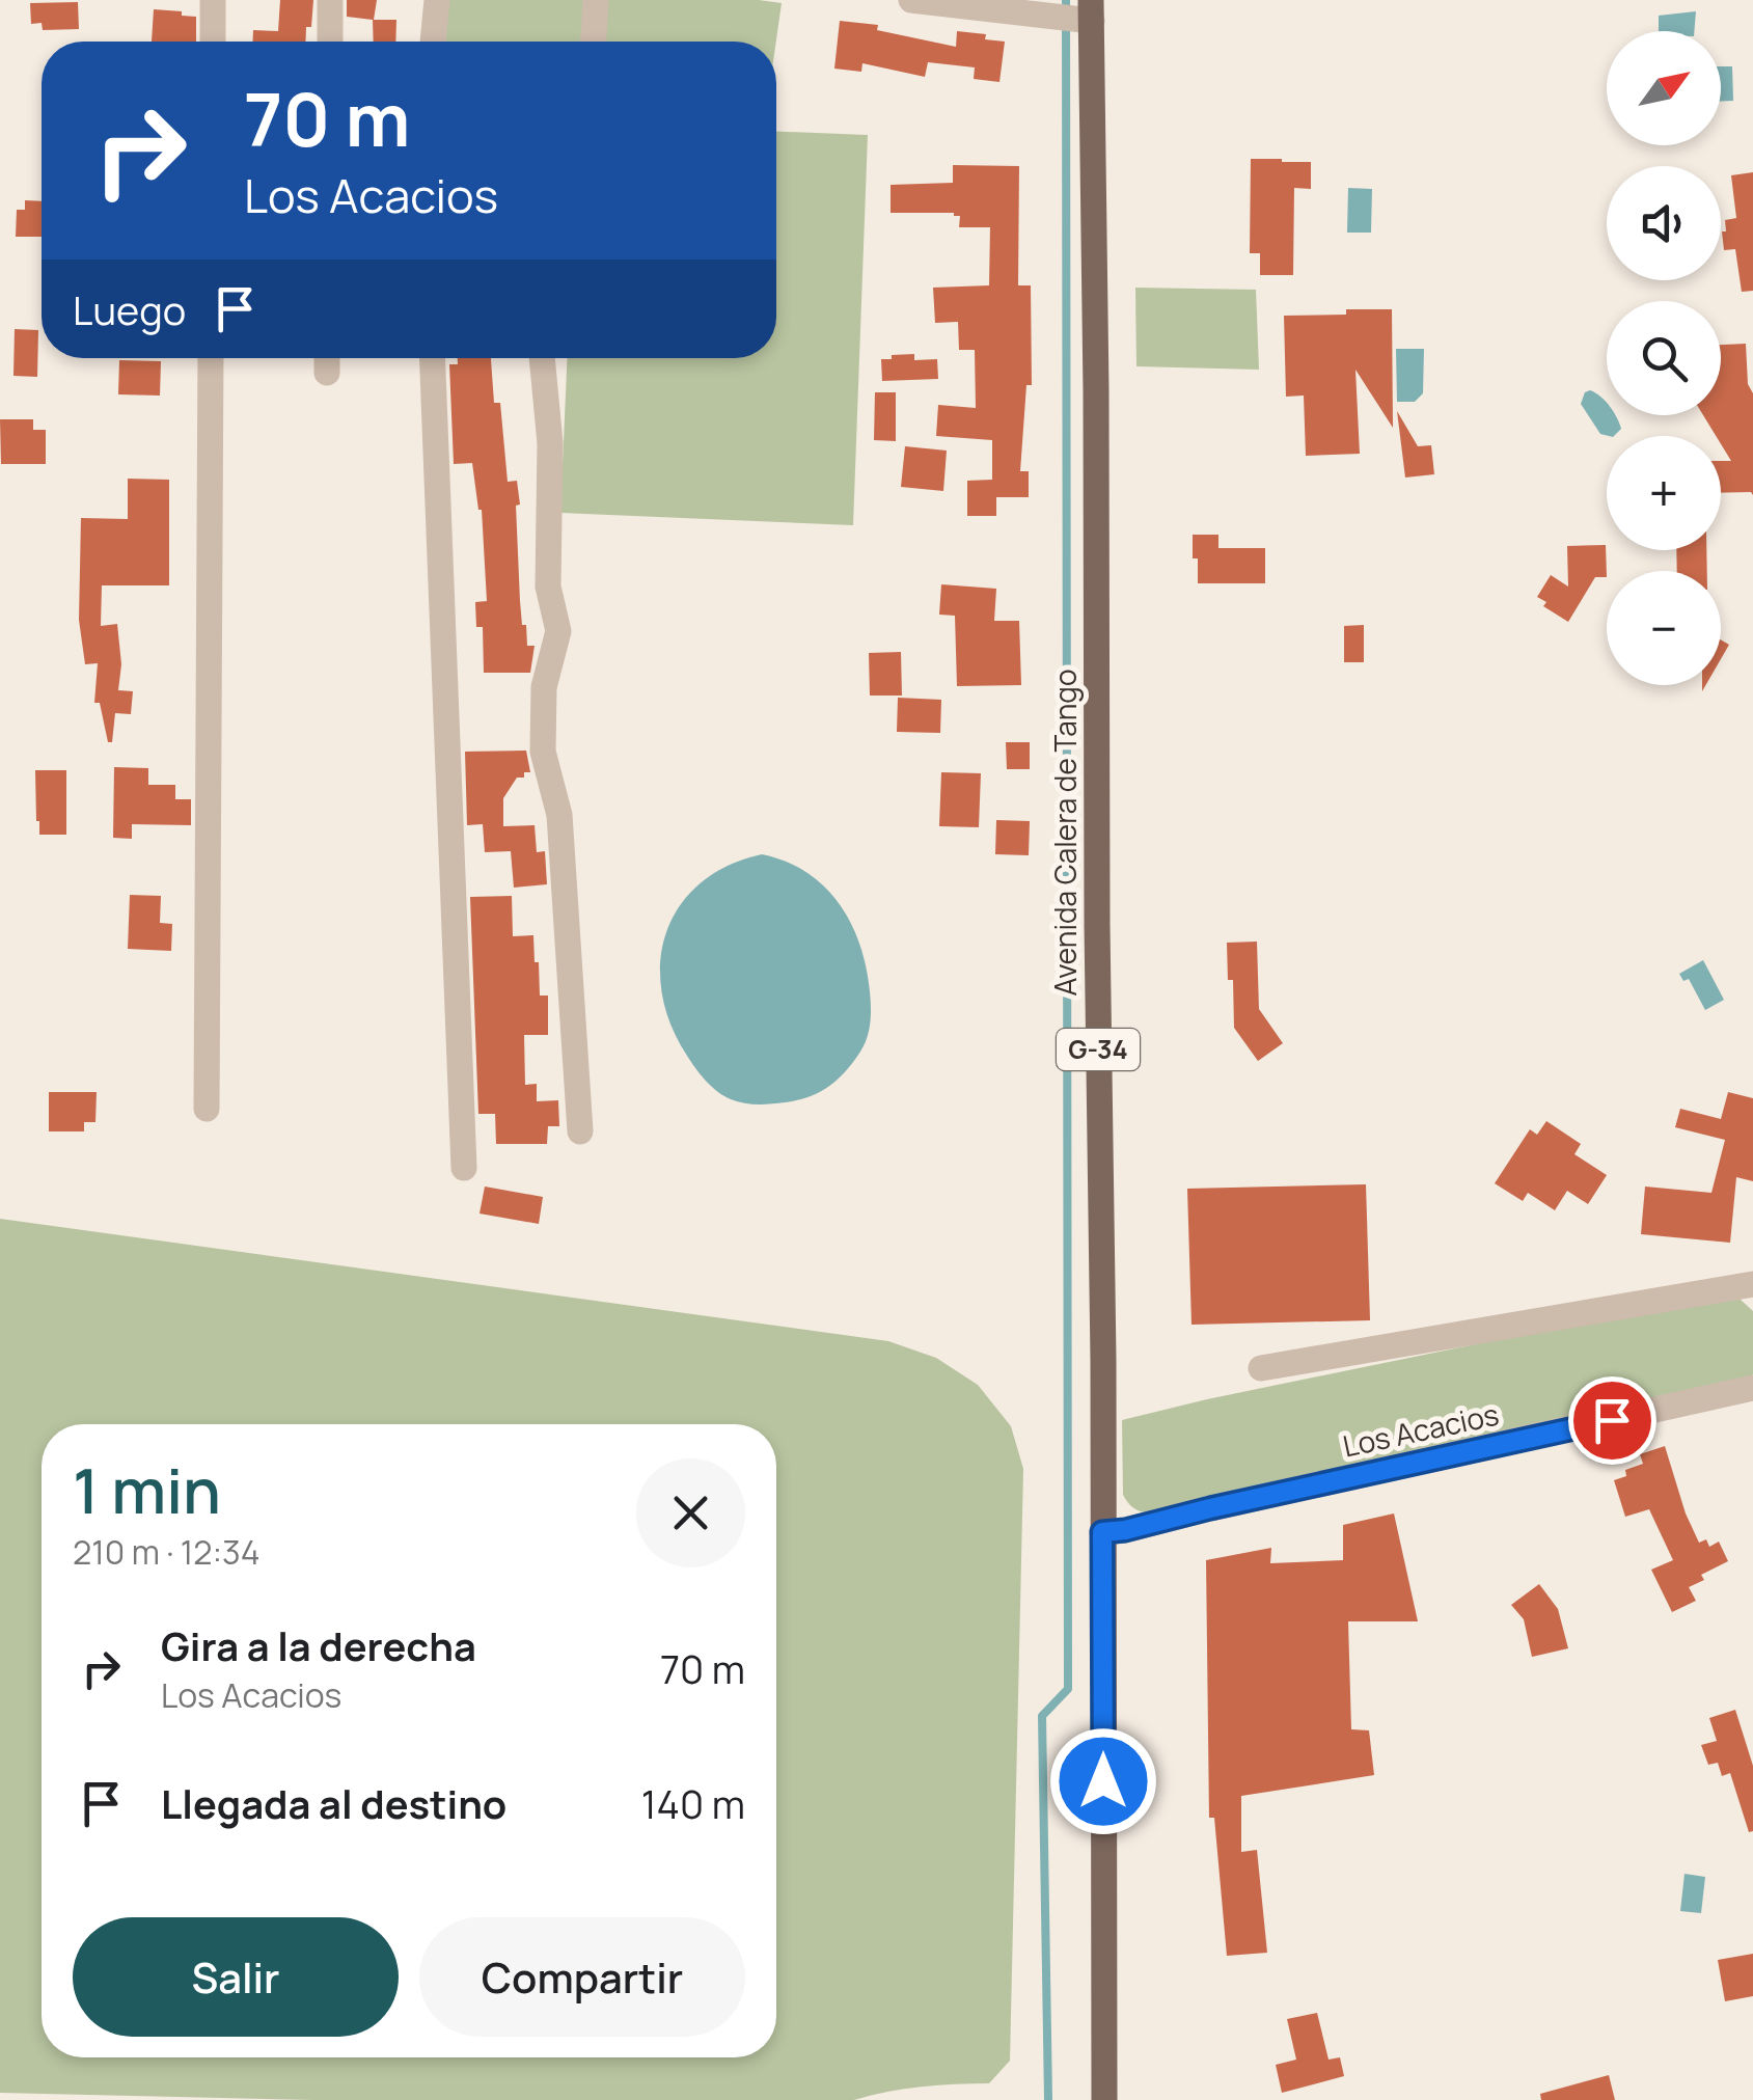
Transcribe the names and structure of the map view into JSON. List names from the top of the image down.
{
  "streets": {
    "main road": ["Avenida Calera de Tango", "G-34"],
    "street": ["Los Acacios"]
  },
  "crossings": [
    ["Avenida Calera de Tango", "Los Acacios"]
  ],
  "north": "top right",
  "page": {
    "map_buttons": ["+", "−"],
    "turn": ["70 m", "Los Acacios"],
    "then": "Luego",
    "heading": ["1 min", "210 m · 12:34"],
    "list": [
      {
        "name": "Gira a la derecha",
        "note": "Los Acacios",
        "value": "70 m"
      },
      {
        "name": "Llegada al destino",
        "value": "140 m"
      }
    ],
    "buttons": ["Salir", "Compartir"]
  }
}
